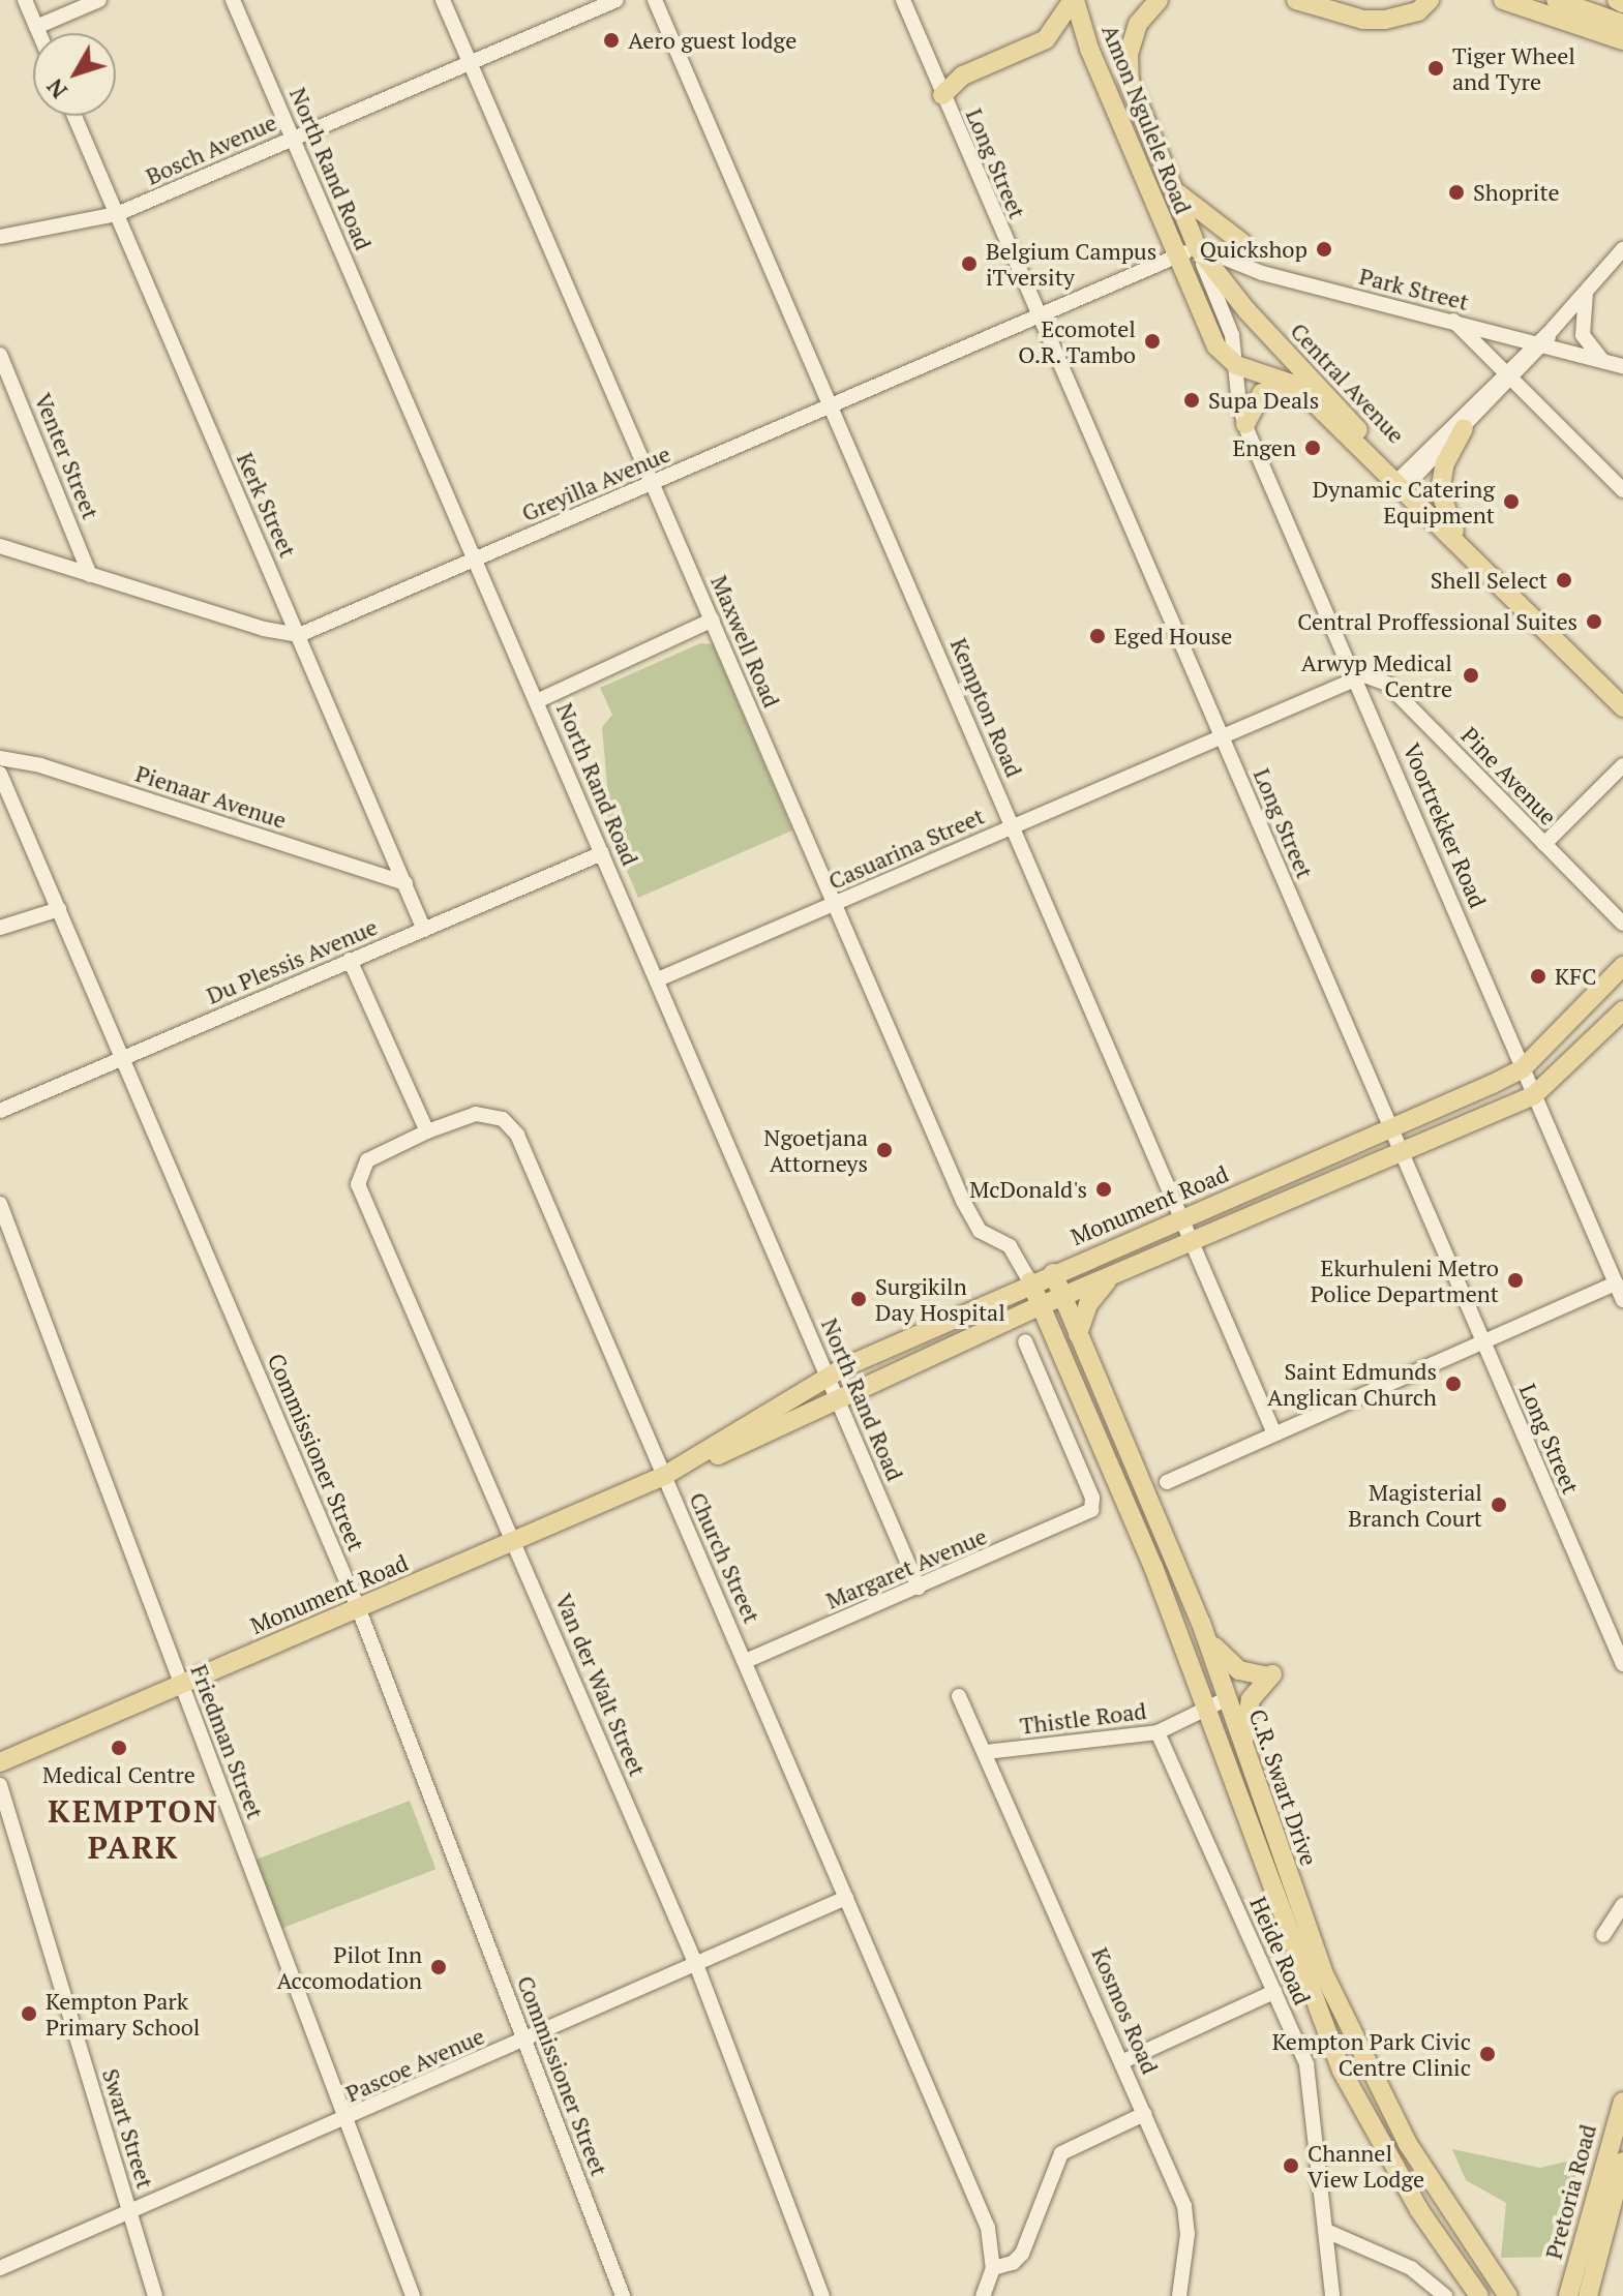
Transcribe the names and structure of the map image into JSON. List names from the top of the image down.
{
  "streets": {
    "main road": [
      "Amon Ngulele Road",
      "Central Avenue",
      "Voortrekker Road",
      "Monument Road",
      "C.R. Swart Drive",
      "Pretoria Road"
    ],
    "street": [
      "Bosch Avenue",
      "Long Street",
      "North Rand Road",
      "Park Street",
      "Venter Street",
      "Greyilla Avenue",
      "Kerk Street",
      "Maxwell Road",
      "Kempton Road",
      "Pine Avenue",
      "Pienaar Avenue",
      "Casuarina Street",
      "Du Plessis Avenue",
      "Commissioner Street",
      "Church Street",
      "Margaret Avenue",
      "Van der Walt Street",
      "Thistle Road",
      "Friedman Street",
      "Heide Road",
      "Kosmos Road",
      "Pascoe Avenue",
      "Swart Street"
    ]
  },
  "crossings": [
    ["Amon Ngulele Road", "Greyilla Avenue"],
    ["Amon Ngulele Road", "Voortrekker Road"],
    ["Bosch Avenue", "North Rand Road"],
    ["Bosch Avenue", "Kerk Street"],
    ["Bosch Avenue", "Maxwell Road"],
    ["Long Street", "Greyilla Avenue"],
    ["Long Street", "Casuarina Street"],
    ["Long Street", "Monument Road"],
    ["North Rand Road", "Greyilla Avenue"],
    ["North Rand Road", "Casuarina Street"],
    ["North Rand Road", "Du Plessis Avenue"],
    ["North Rand Road", "Monument Road"],
    ["North Rand Road", "Margaret Avenue"],
    ["Park Street", "Central Avenue"],
    ["Park Street", "Greyilla Avenue"],
    ["Central Avenue", "Greyilla Avenue"],
    ["Greyilla Avenue", "Kerk Street"],
    ["Greyilla Avenue", "Maxwell Road"],
    ["Greyilla Avenue", "Kempton Road"],
    ["Greyilla Avenue", "Voortrekker Road"],
    ["Kerk Street", "Pienaar Avenue"],
    ["Kerk Street", "Du Plessis Avenue"],
    ["Maxwell Road", "Casuarina Street"],
    ["Maxwell Road", "Monument Road"],
    ["Maxwell Road", "C.R. Swart Drive"],
    ["Kempton Road", "Casuarina Street"],
    ["Kempton Road", "Monument Road"],
    ["Pine Avenue", "Voortrekker Road"],
    ["Pine Avenue", "Casuarina Street"],
    ["Voortrekker Road", "Casuarina Street"],
    ["Voortrekker Road", "Monument Road"],
    ["Du Plessis Avenue", "Commissioner Street"],
    ["Monument Road", "Commissioner Street"],
    ["Monument Road", "Church Street"],
    ["Monument Road", "Van der Walt Street"],
    ["Monument Road", "Friedman Street"],
    ["Monument Road", "C.R. Swart Drive"],
    ["Commissioner Street", "Pascoe Avenue"],
    ["Church Street", "Margaret Avenue"],
    ["Church Street", "Van der Walt Street"],
    ["Church Street", "Pascoe Avenue"],
    ["Van der Walt Street", "Pascoe Avenue"],
    ["Thistle Road", "C.R. Swart Drive"],
    ["Thistle Road", "Heide Road"],
    ["Thistle Road", "Kosmos Road"],
    ["Friedman Street", "Pascoe Avenue"],
    ["Pascoe Avenue", "Swart Street"]
  ],
  "districts": ["KEMPTON PARK"],
  "places": [
    "Aero guest lodge",
    "Tiger Wheel and Tyre",
    "Shoprite",
    "Quickshop",
    "Belgium Campus iTversity",
    "Ecomotel O.R. Tambo",
    "Supa Deals",
    "Engen",
    "Dynamic Catering Equipment",
    "Shell Select",
    "Central Proffessional Suites",
    "Eged House",
    "Arwyp Medical Centre",
    "KFC",
    "Ngoetjana Attorneys",
    "McDonald's",
    "Ekurhuleni Metro Police Department",
    "Surgikiln Day Hospital",
    "Saint Edmunds Anglican Church",
    "Magisterial Branch Court",
    "Medical Centre",
    "Pilot Inn Accomodation",
    "Kempton Park Primary School",
    "Kempton Park Civic Centre Clinic",
    "Channel View Lodge"
  ],
  "north": "bottom left"
}
